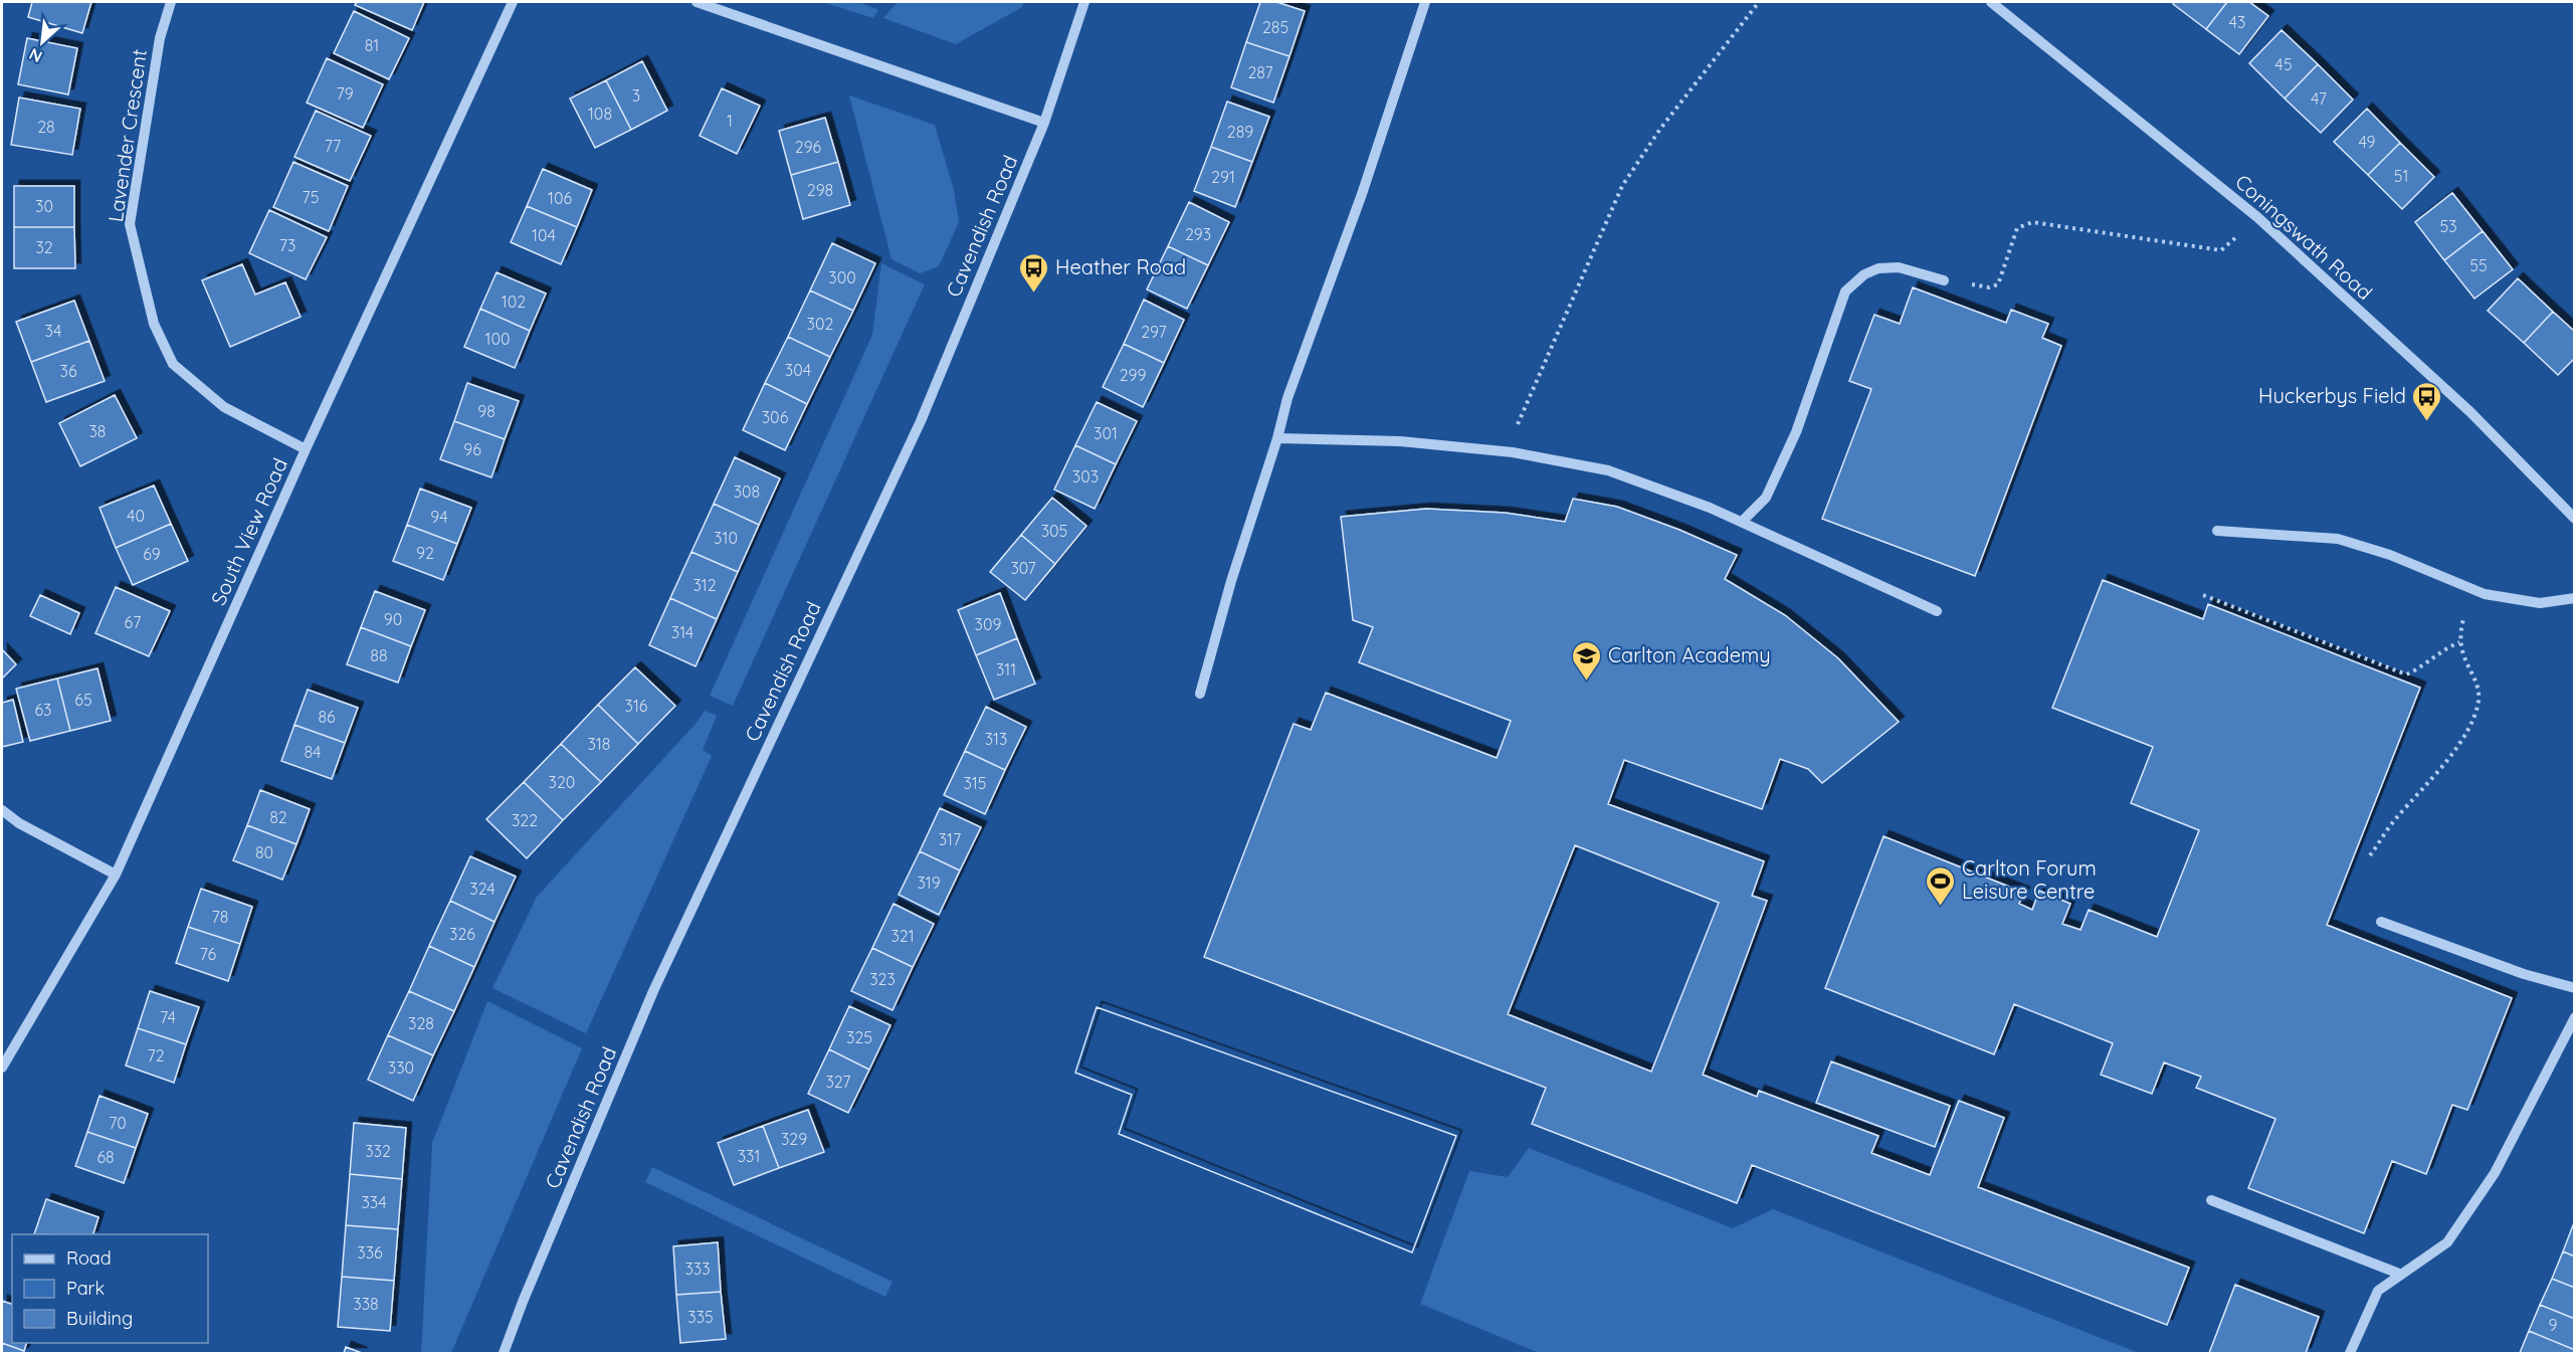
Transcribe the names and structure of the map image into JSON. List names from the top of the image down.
{
  "streets": {
    "street": [
      "Lavender Crescent",
      "Cavendish Road",
      "Coningswath Road",
      "South View Road"
    ]
  },
  "crossings": [
    ["Lavender Crescent", "South View Road"]
  ],
  "places": {
    "bus stop": ["Heather Road", "Huckerbys Field"],
    "school or university": ["Carlton Academy"],
    "sports": ["Carlton Forum Leisure Centre"]
  },
  "house_numbers": [
    "43",
    "285",
    "81",
    "45",
    "287",
    "79",
    "3",
    "47",
    "108",
    "1",
    "28",
    "289",
    "49",
    "77",
    "296",
    "51",
    "291",
    "298",
    "75",
    "106",
    "30",
    "53",
    "293",
    "104",
    "73",
    "32",
    "55",
    "300",
    "102",
    "302",
    "34",
    "297",
    "100",
    "304",
    "36",
    "299",
    "98",
    "306",
    "38",
    "301",
    "96",
    "303",
    "308",
    "40",
    "94",
    "305",
    "310",
    "92",
    "69",
    "307",
    "312",
    "90",
    "67",
    "309",
    "314",
    "88",
    "311",
    "65",
    "316",
    "63",
    "86",
    "313",
    "318",
    "84",
    "320",
    "315",
    "82",
    "322",
    "317",
    "80",
    "319",
    "324",
    "78",
    "326",
    "321",
    "76",
    "323",
    "74",
    "328",
    "325",
    "72",
    "330",
    "327",
    "70",
    "329",
    "332",
    "331",
    "68",
    "334",
    "336",
    "333",
    "338",
    "335",
    "9"
  ],
  "legend": ["Road", "Park", "Building"],
  "north": "bottom left"
}
